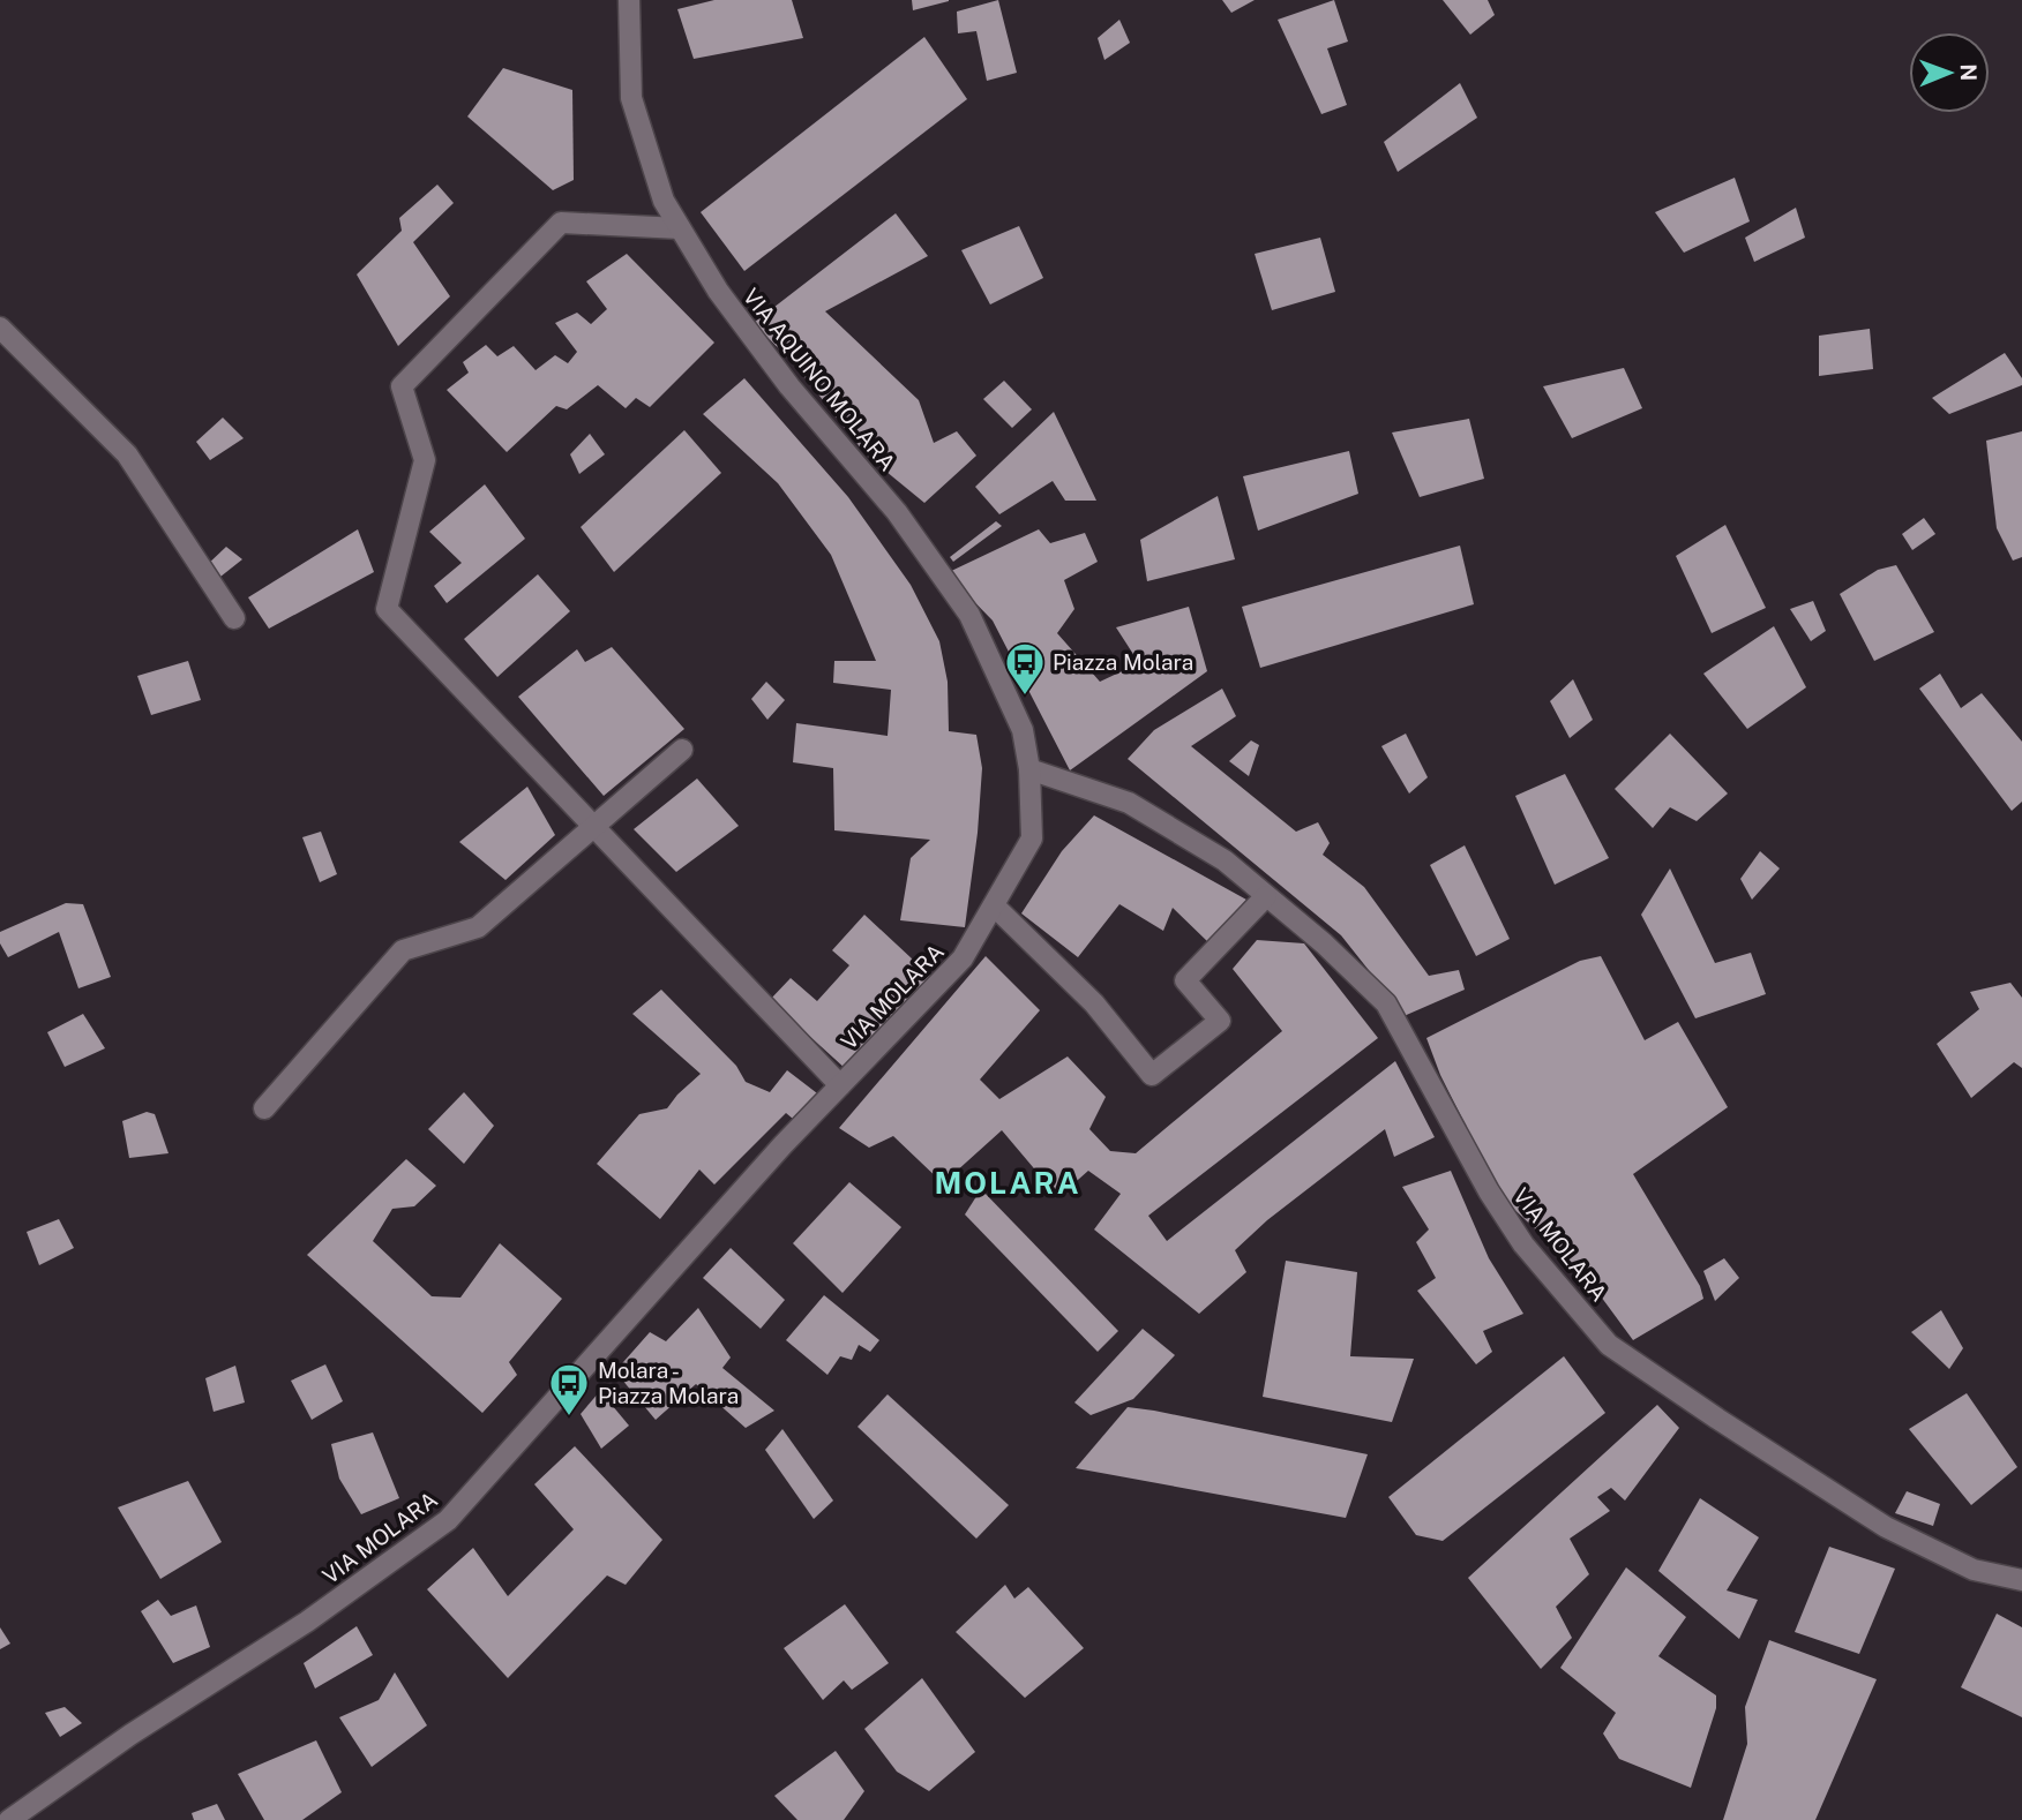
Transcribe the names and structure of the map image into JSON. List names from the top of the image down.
{
  "streets": {
    "street": ["VIA AQUINO MOLARA", "VIA MOLARA"]
  },
  "crossings": [
    ["VIA AQUINO MOLARA", "VIA MOLARA"]
  ],
  "districts": ["MOLARA"],
  "places": {
    "bus stop": ["Piazza Molara", "Molara - Piazza Molara"]
  },
  "north": "right"
}
